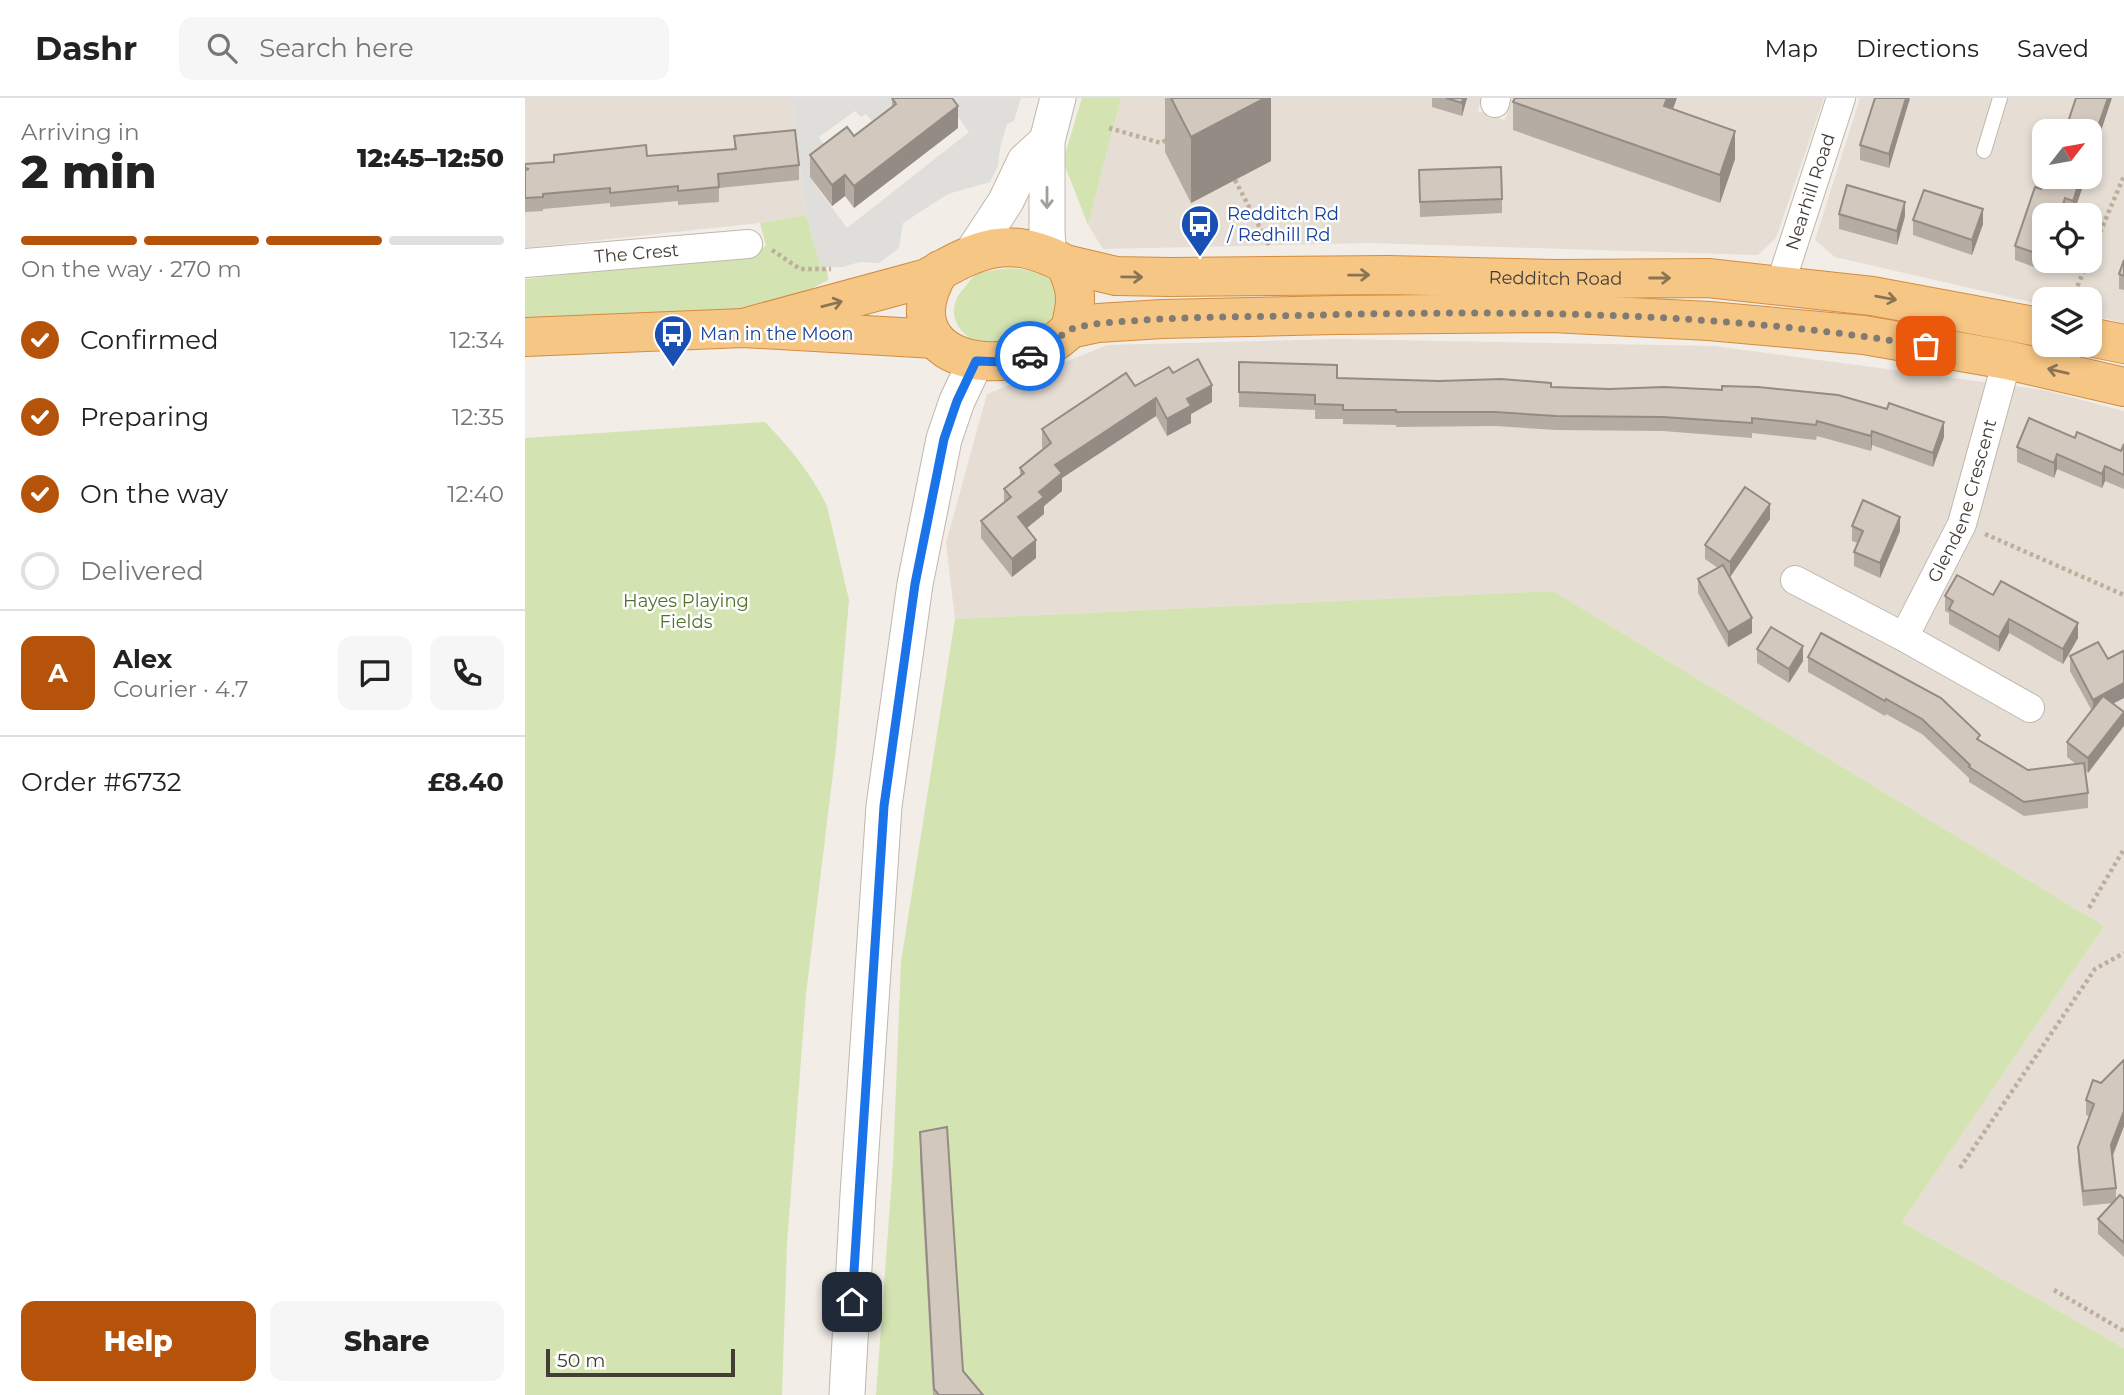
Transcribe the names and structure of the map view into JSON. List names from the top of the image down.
{
  "streets": {
    "highway": ["Redditch Road"],
    "street": ["Nearhill Road", "The Crest", "Glendene Crescent"]
  },
  "crossings": [
    ["Nearhill Road", "Redditch Road"],
    ["Redditch Road", "Glendene Crescent"]
  ],
  "parks": ["Hayes Playing Fields"],
  "places": {
    "bus stop": ["Redditch Rd / Redhill Rd", "Man in the Moon"]
  },
  "scale_bar": "50 m",
  "north": "top right",
  "page": {
    "header": "Dashr",
    "search": "Search here",
    "nav": ["Map", "Directions", "Saved"],
    "heading": ["2 min", "Arriving in", "12:45–12:50"],
    "panel": [
      "Alex",
      "Courier · 4.7",
      "Order #6732",
      "£8.40"
    ],
    "bar": "On the way · 270 m",
    "list": [
      ["Confirmed", "12:34"],
      ["Preparing", "12:35"],
      ["On the way", "12:40"],
      "Delivered"
    ],
    "round": "A",
    "buttons": ["Help", "Share"],
    "scale": "50 m"
  }
}
